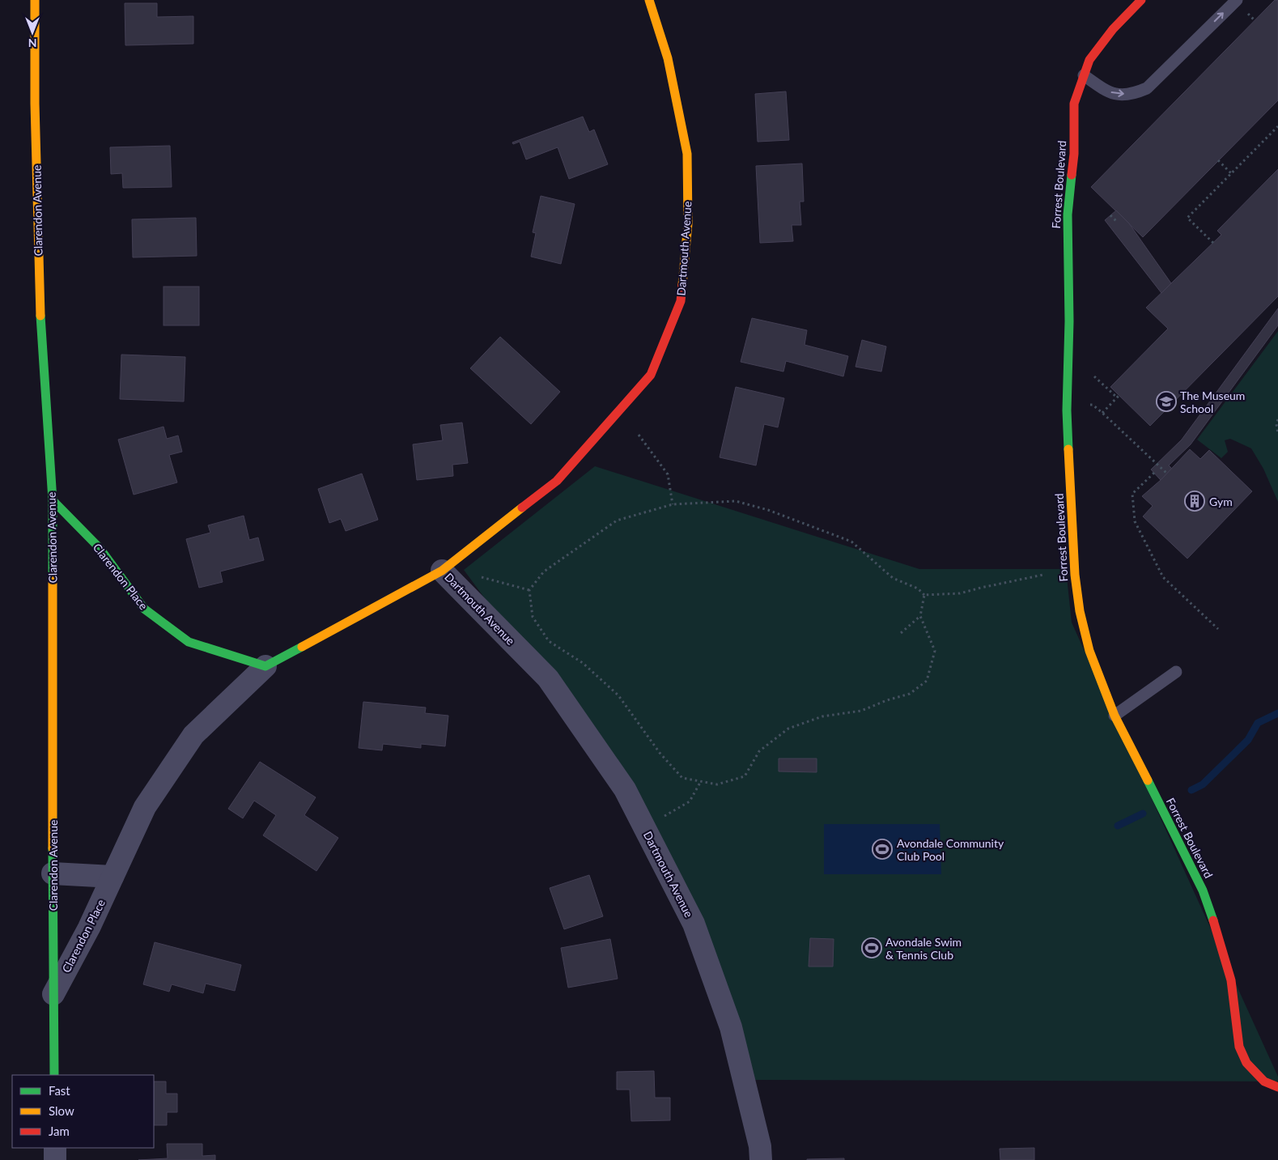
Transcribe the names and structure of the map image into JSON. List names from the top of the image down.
{
  "streets": {
    "street": [
      "Forrest Boulevard",
      "Clarendon Avenue",
      "Dartmouth Avenue",
      "Clarendon Place"
    ]
  },
  "crossings": [
    ["Clarendon Avenue", "Clarendon Place"],
    ["Dartmouth Avenue", "Clarendon Place"]
  ],
  "places": {
    "school or university": ["The Museum School"],
    "building": ["Gym"],
    "sports": ["Avondale Community Club Pool", "Avondale Swim & Tennis Club"]
  },
  "legend": ["Fast", "Slow", "Jam"],
  "north": "bottom"
}
